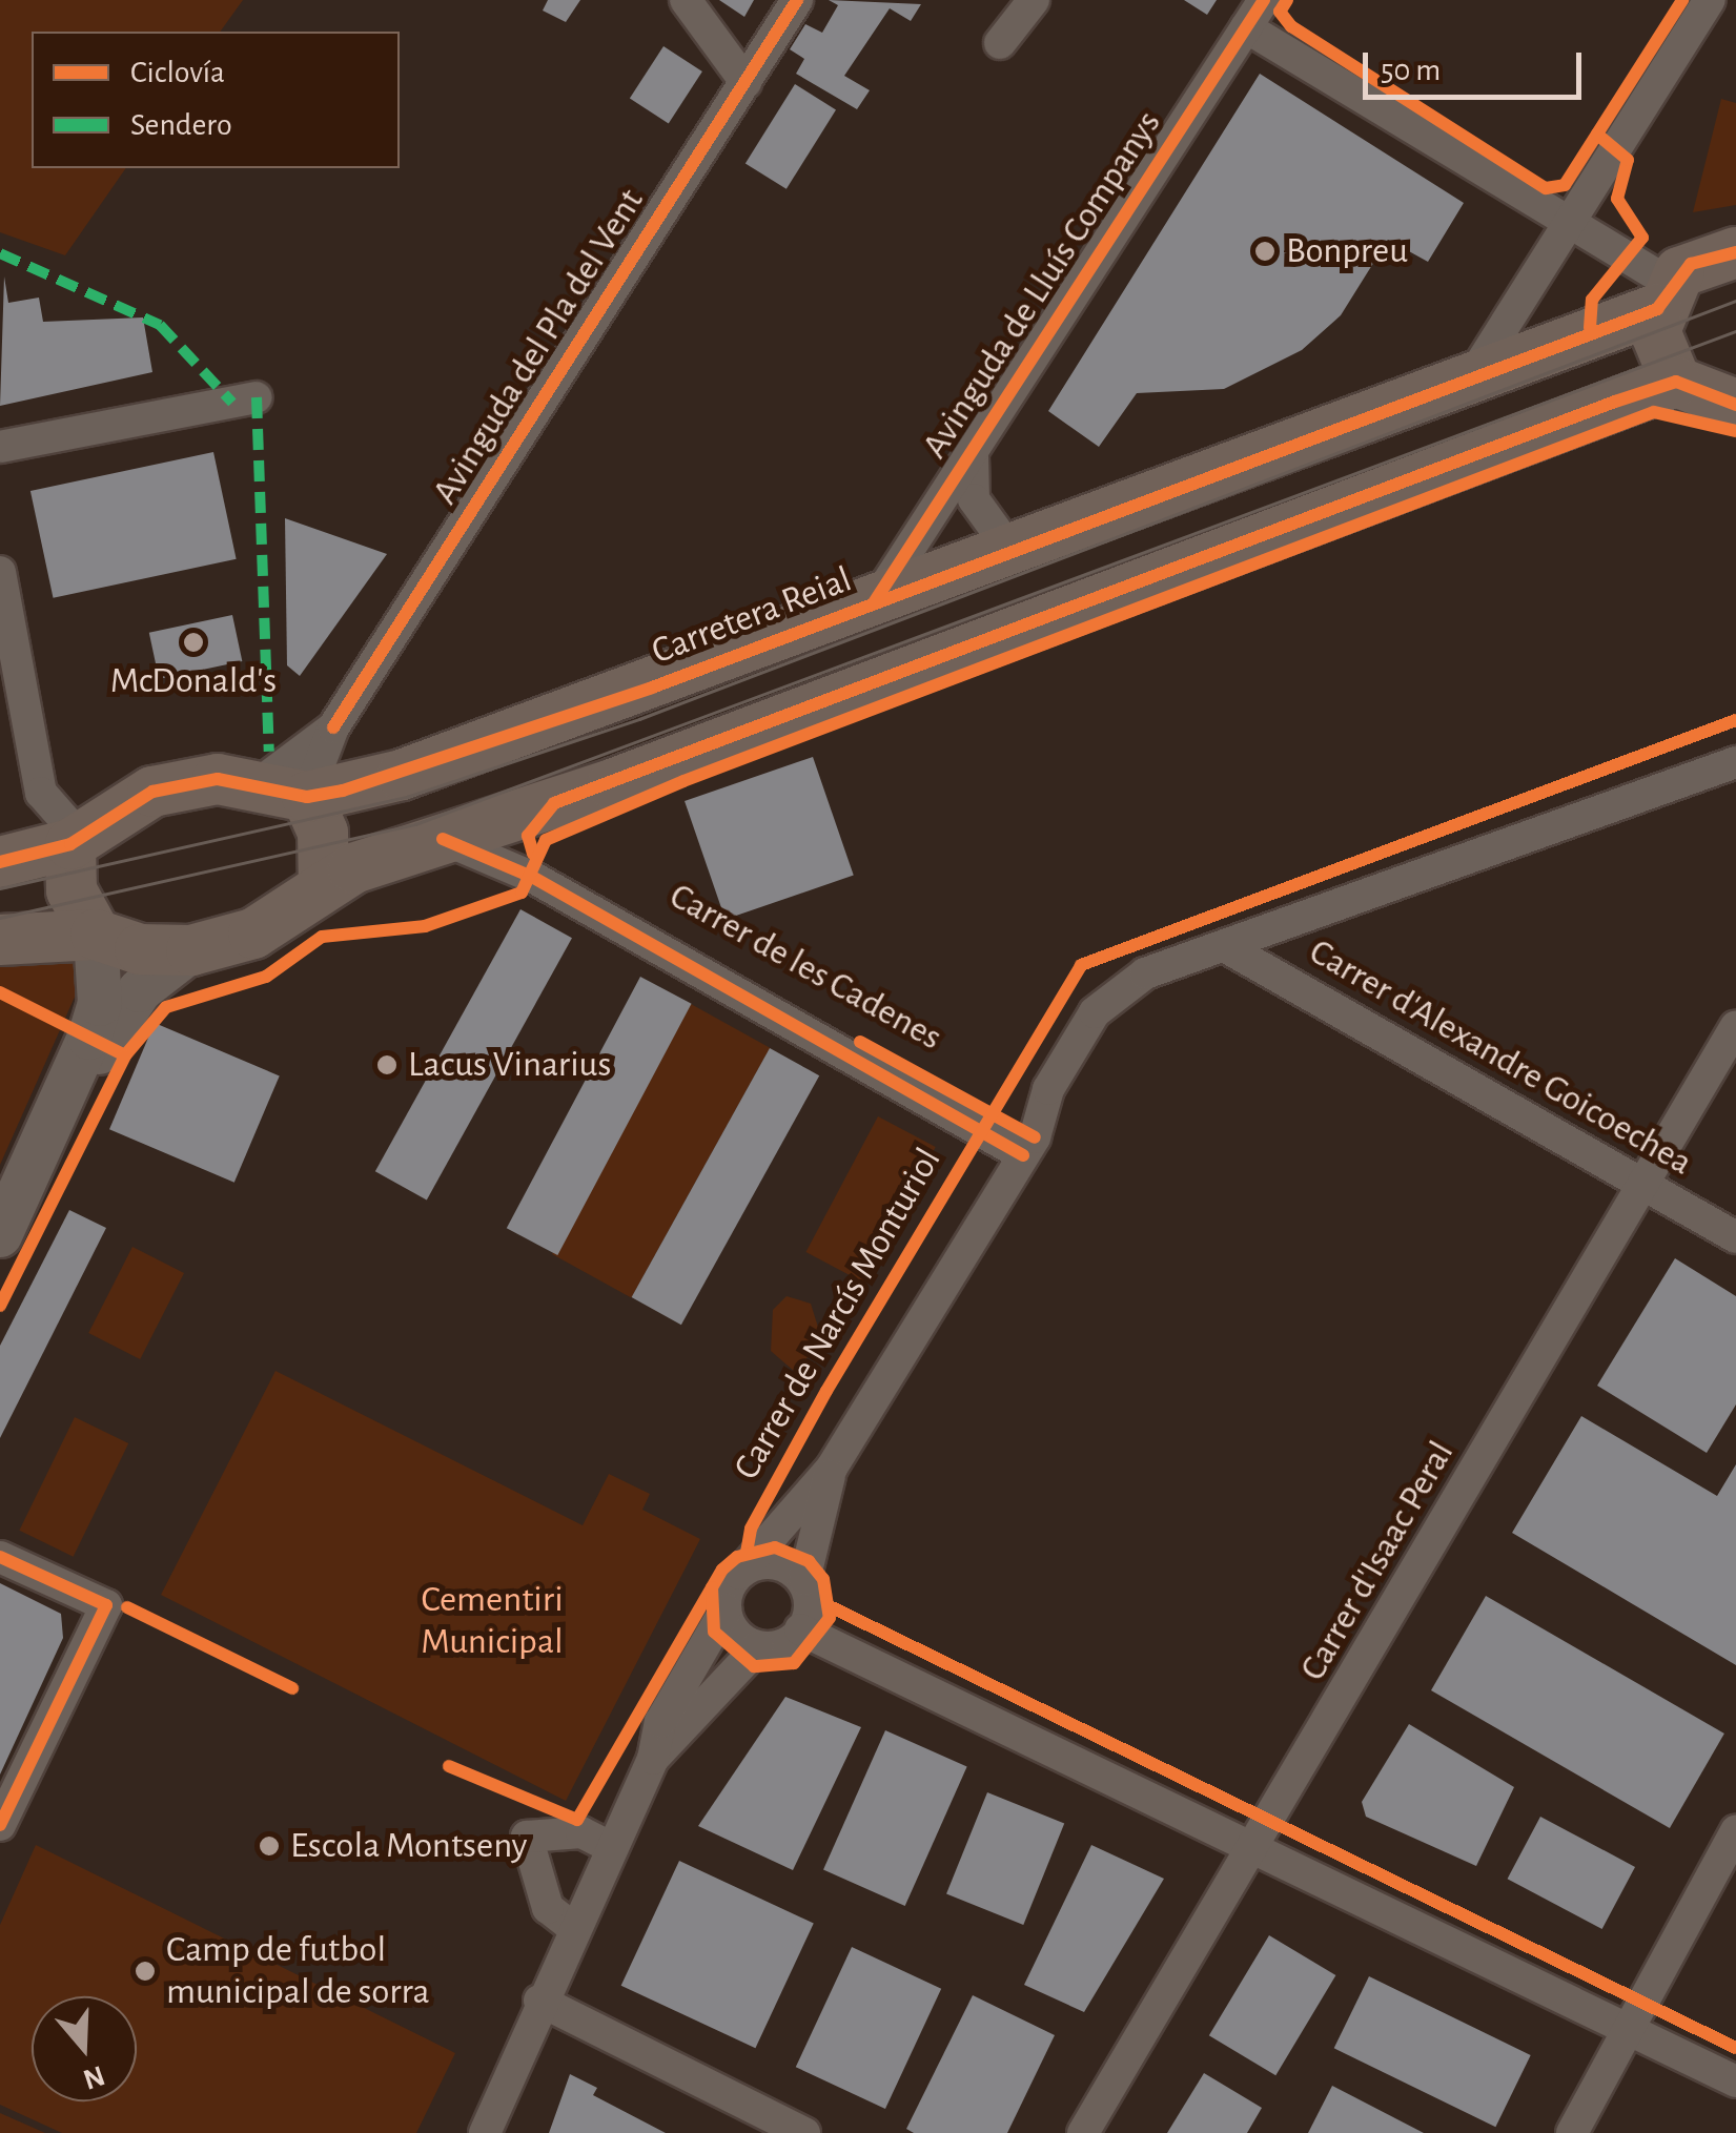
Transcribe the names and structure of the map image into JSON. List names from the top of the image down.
{
  "streets": {
    "main road": ["Carretera Reial"],
    "street": [
      "Avinguda de Lluís Companys",
      "Avinguda del Pla del Vent",
      "Carrer de les Cadenes",
      "Carrer d'Alexandre Goicoechea",
      "Carrer de Narcís Monturiol",
      "Carrer d'Isaac Peral"
    ]
  },
  "crossings": [
    ["Avinguda de Lluís Companys", "Carretera Reial"],
    ["Avinguda del Pla del Vent", "Carretera Reial"],
    ["Carrer de les Cadenes", "Carrer de Narcís Monturiol"],
    ["Carrer d'Alexandre Goicoechea", "Carrer de Narcís Monturiol"],
    ["Carrer d'Alexandre Goicoechea", "Carrer d'Isaac Peral"]
  ],
  "parks": ["Cementiri Municipal"],
  "places": [
    "Bonpreu",
    "McDonald's",
    "Lacus Vinarius",
    "Escola Montseny",
    "Camp de futbol municipal de sorra"
  ],
  "legend": ["Ciclovía", "Sendero"],
  "scale_bar": "50 m",
  "north": "bottom"
}
